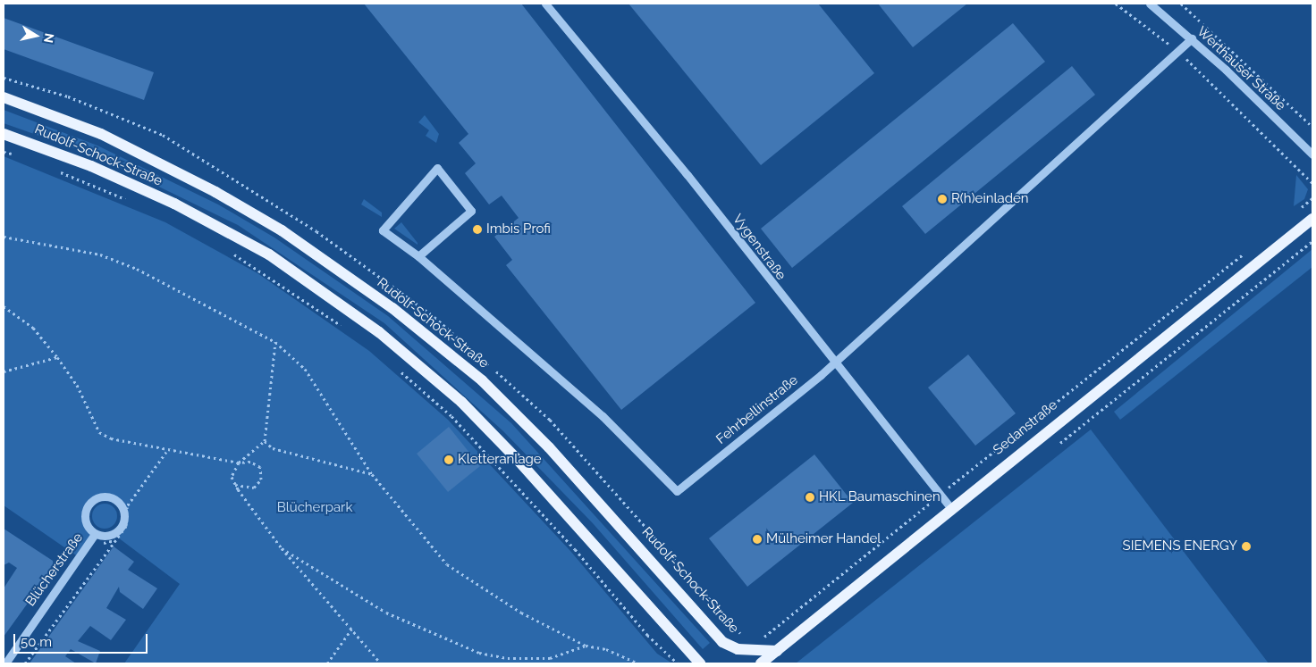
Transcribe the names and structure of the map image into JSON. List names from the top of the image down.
{
  "streets": {
    "main road": ["Rudolf-Schock-Straße", "Sedanstraße"],
    "street": [
      "Werthauser Straße",
      "Vygenstraße",
      "Fehrbellinstraße",
      "Blücherstraße"
    ]
  },
  "crossings": [
    ["Werthauser Straße", "Fehrbellinstraße"],
    ["Rudolf-Schock-Straße", "Sedanstraße"],
    ["Vygenstraße", "Fehrbellinstraße"],
    ["Vygenstraße", "Sedanstraße"]
  ],
  "parks": ["Blücherpark"],
  "places": [
    "R(h)einladen",
    "Imbis Profi",
    "Kletteranlage",
    "HKL Baumaschinen",
    "Mülheimer Handel",
    "SIEMENS ENERGY"
  ],
  "scale_bar": "50 m",
  "north": "right"
}
